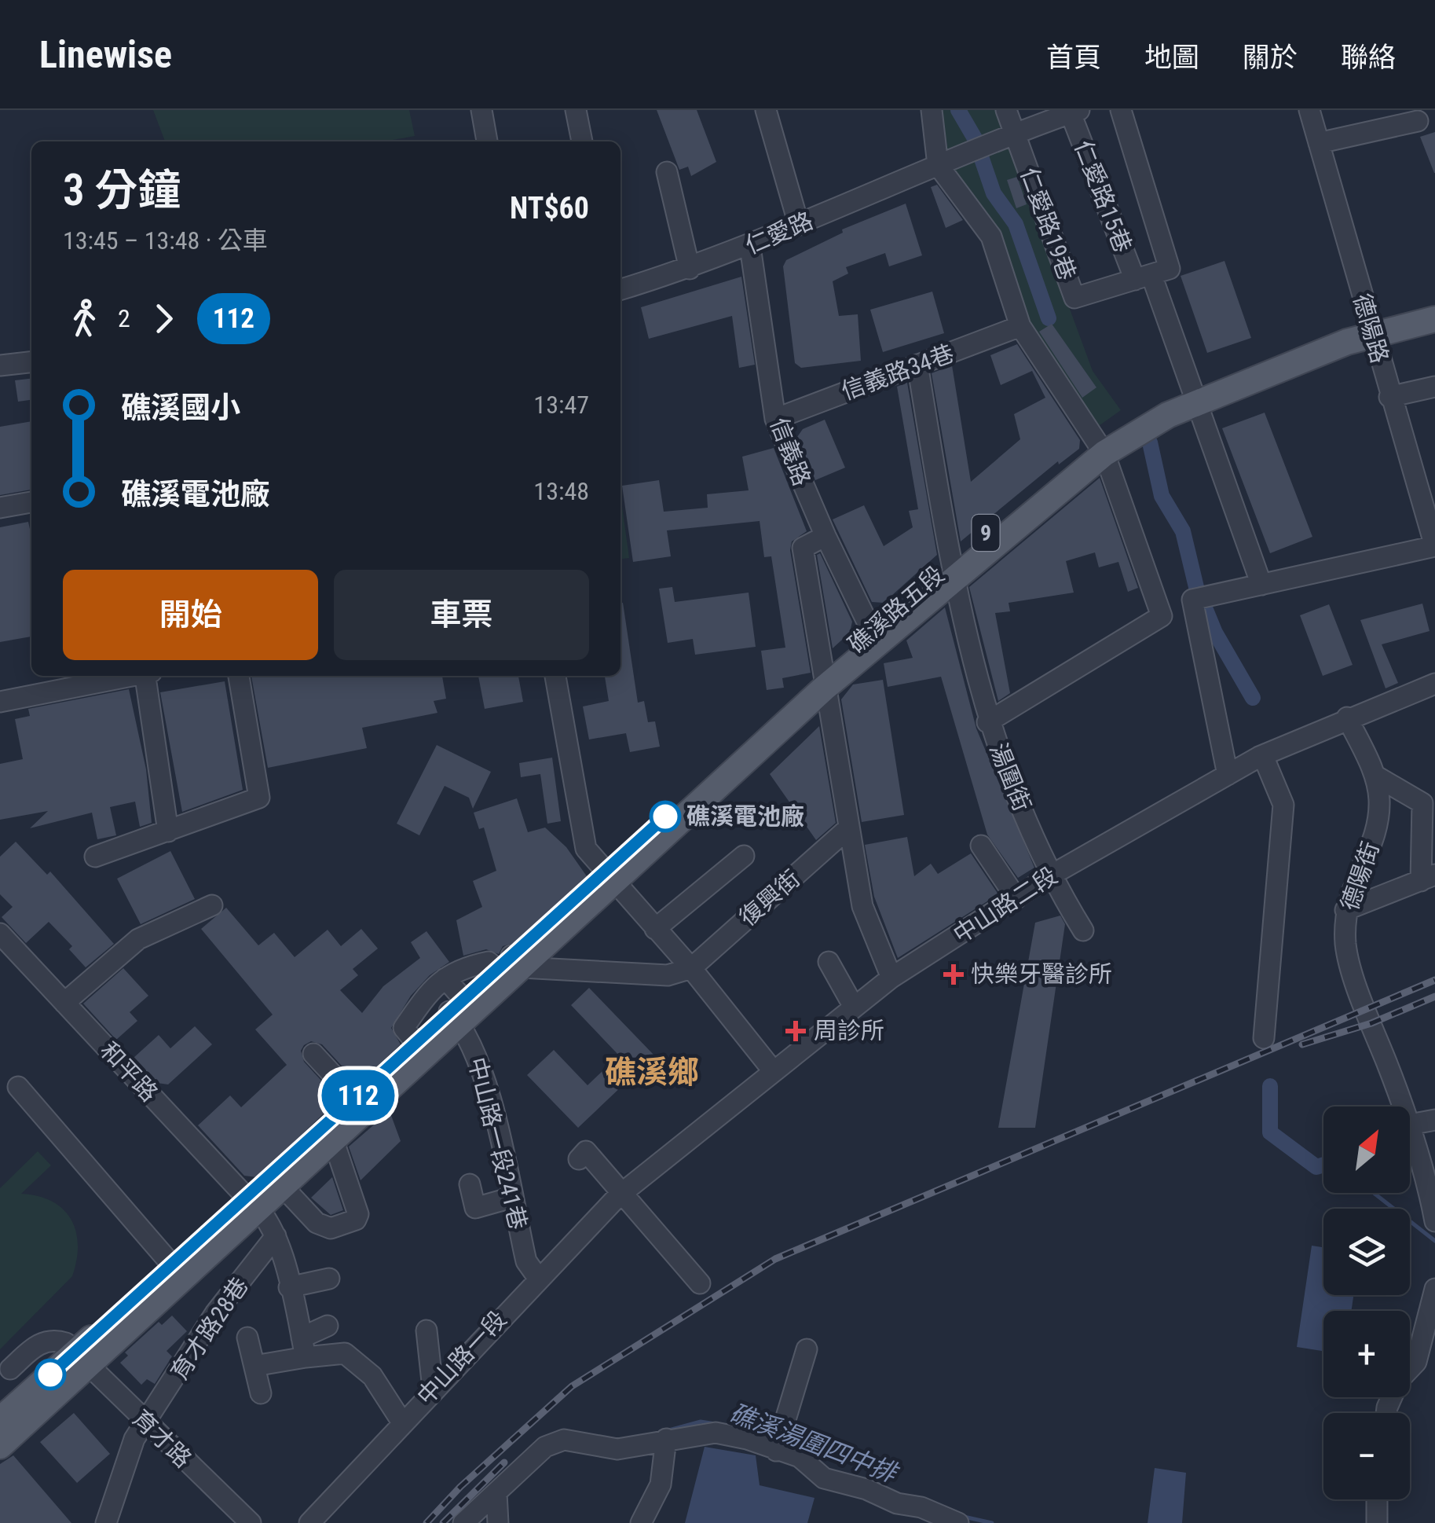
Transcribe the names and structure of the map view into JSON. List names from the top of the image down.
{
  "streets": {
    "main road": ["9", "礁溪路五段"],
    "street": [
      "仁愛路15巷",
      "仁愛路19巷",
      "仁愛路",
      "德陽路",
      "信義路34巷",
      "信義路",
      "湯圍街",
      "德陽街",
      "復興街",
      "中山路二段",
      "和平路",
      "中山路一段241巷",
      "育才路28巷",
      "中山路一段",
      "育才路"
    ]
  },
  "crossings": [
    ["仁愛路15巷", "仁愛路19巷"],
    ["仁愛路15巷", "仁愛路"],
    ["仁愛路15巷", "礁溪路五段"],
    ["仁愛路19巷", "仁愛路"],
    ["仁愛路", "信義路"],
    ["德陽路", "礁溪路五段"],
    ["信義路34巷", "信義路"],
    ["信義路", "礁溪路五段"],
    ["9", "礁溪路五段"],
    ["9", "和平路"],
    ["9", "中山路一段241巷"],
    ["9", "育才路"],
    ["礁溪路五段", "湯圍街"],
    ["湯圍街", "中山路二段"],
    ["德陽街", "中山路二段"],
    ["中山路二段", "中山路一段"],
    ["和平路", "育才路28巷"],
    ["中山路一段241巷", "中山路一段"],
    ["育才路28巷", "育才路"]
  ],
  "districts": ["礁溪鄉"],
  "water": ["礁溪湯圍四中排"],
  "places": {
    "other": ["礁溪電池廠"],
    "health": ["快樂牙醫診所", "周診所"]
  },
  "lines": ["bus line 112"],
  "north": "top right",
  "page": {
    "header": "Linewise",
    "nav": [
      "首頁",
      "地圖",
      "關於",
      "聯絡"
    ],
    "on_map": "112",
    "heading": ["3 分鐘", "13:45 – 13:48 · 公車", "NT$60"],
    "legs": ["2", "112"],
    "list": [
      {
        "name": "礁溪國小",
        "value": "13:47"
      },
      {
        "name": "礁溪電池廠",
        "value": "13:48"
      }
    ],
    "buttons": ["開始", "車票"],
    "map_buttons": ["+", "−"]
  }
}
